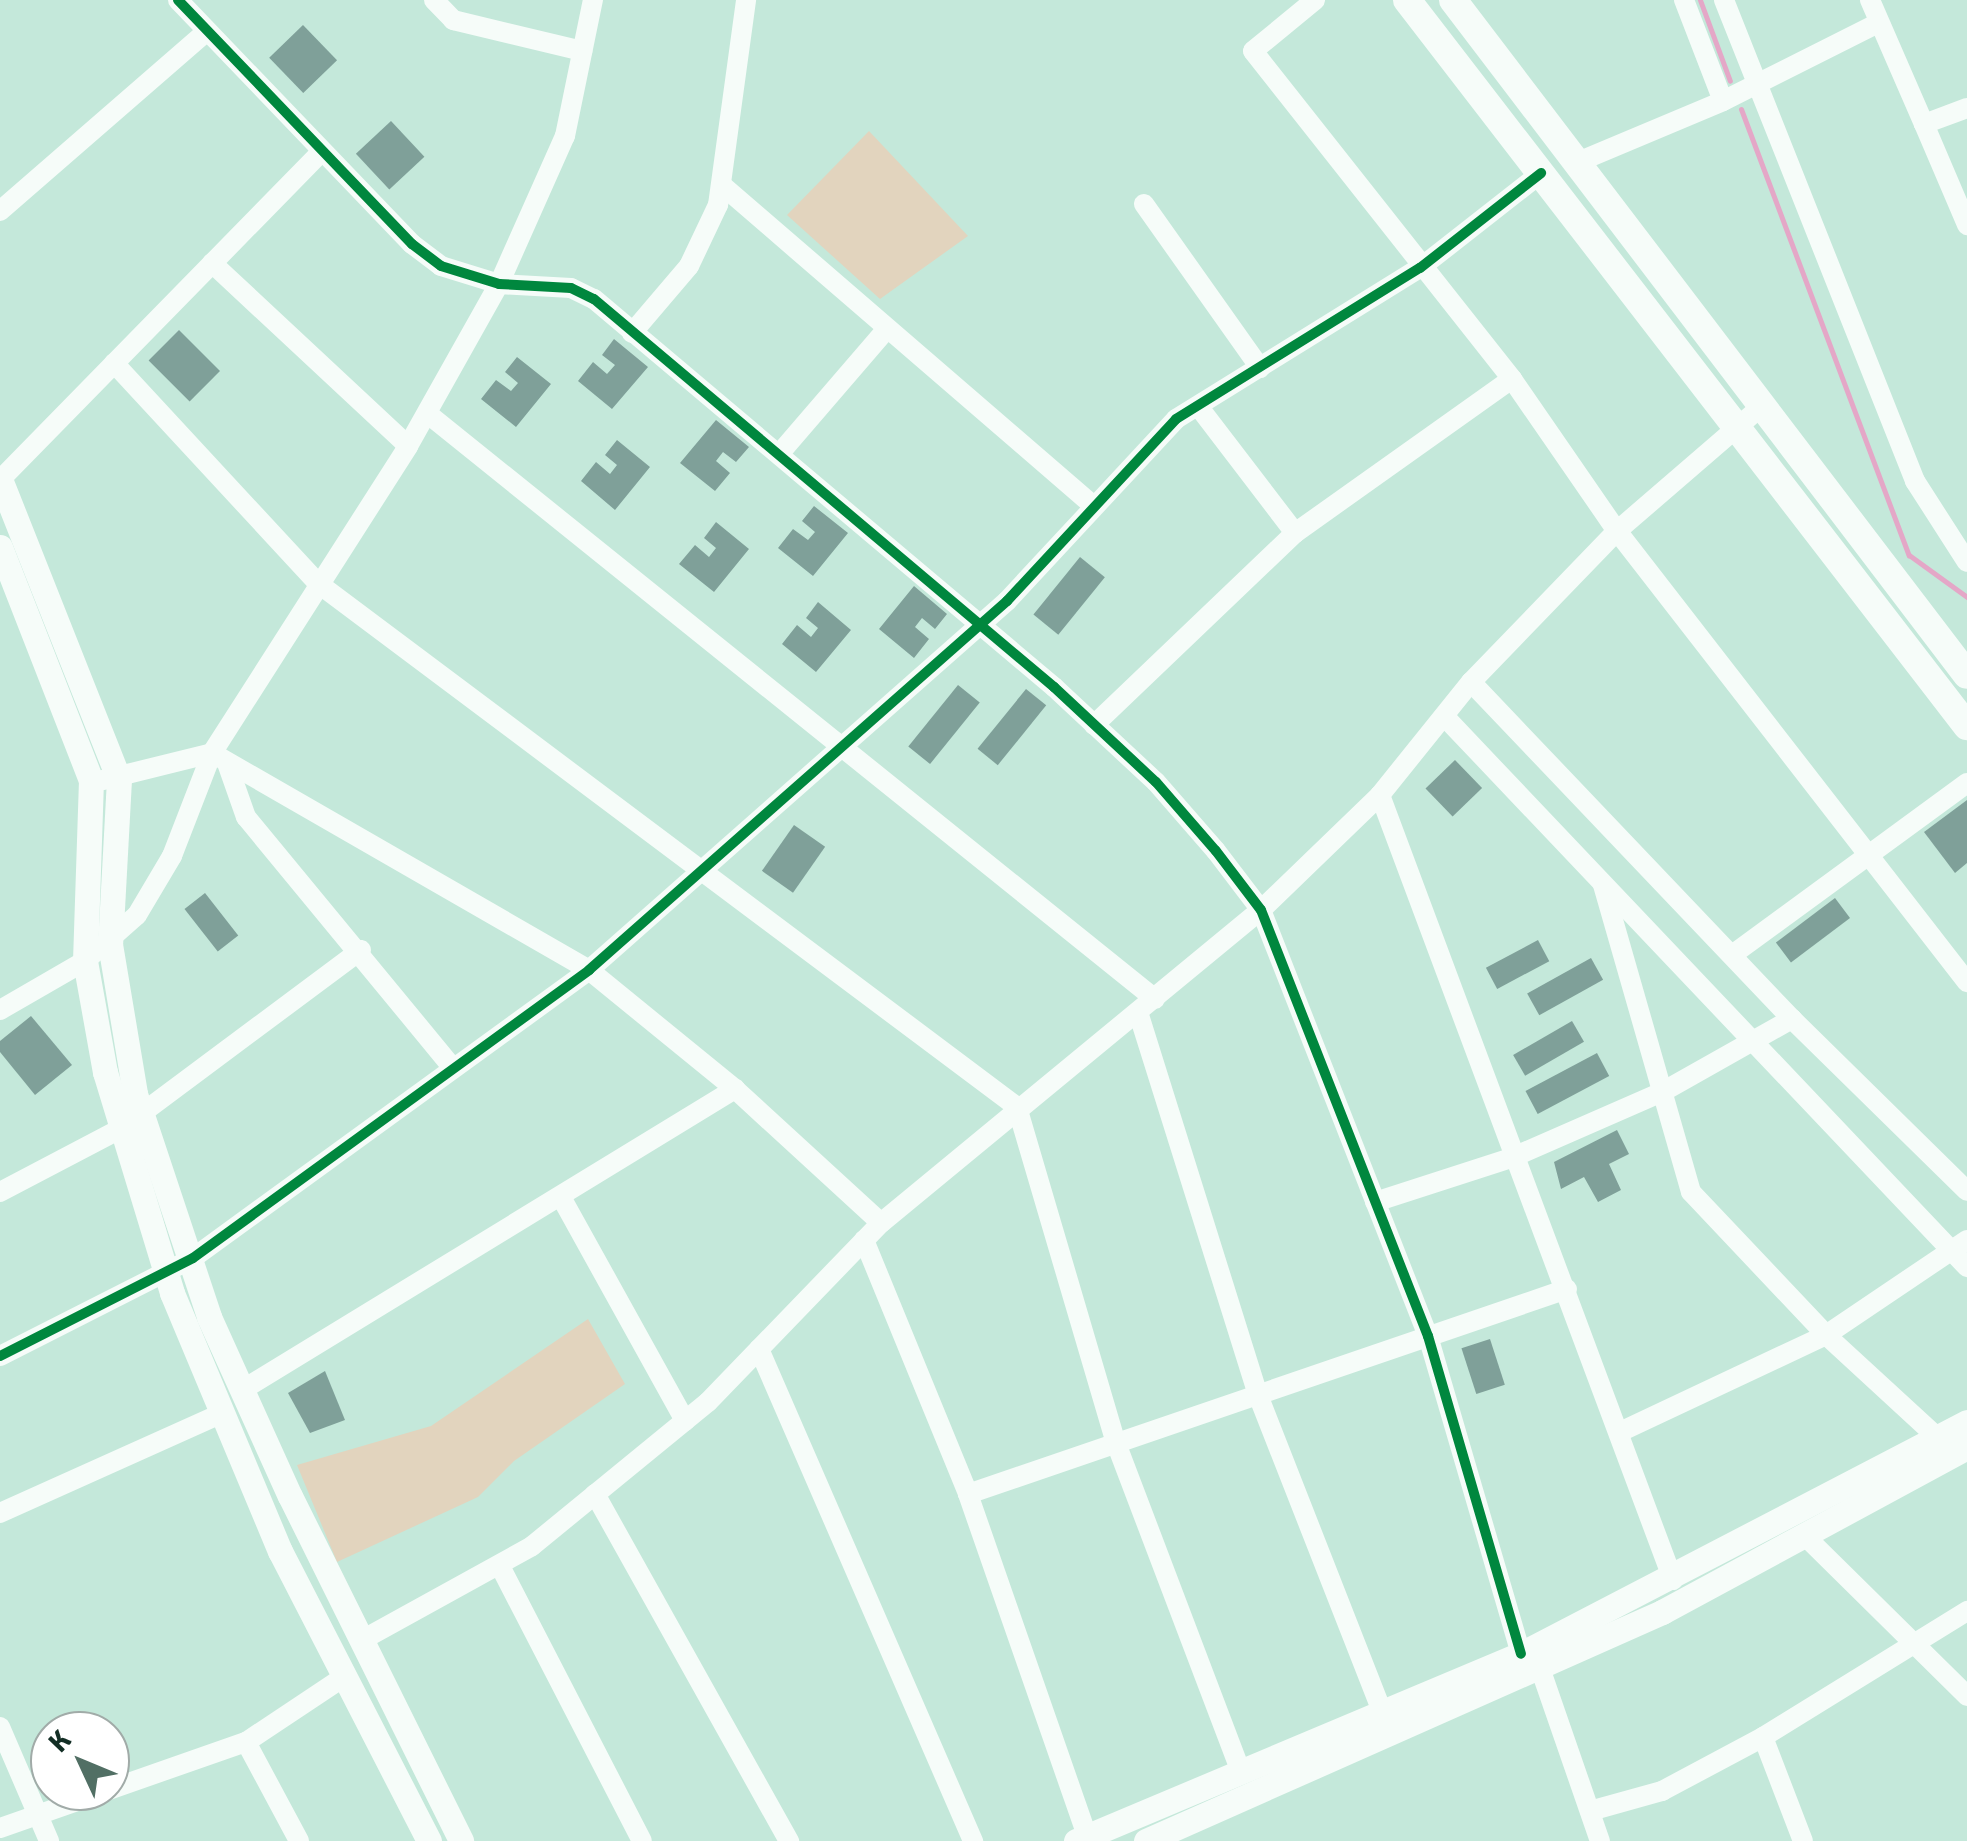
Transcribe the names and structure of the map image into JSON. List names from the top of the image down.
{
  "north": "top left"
}
